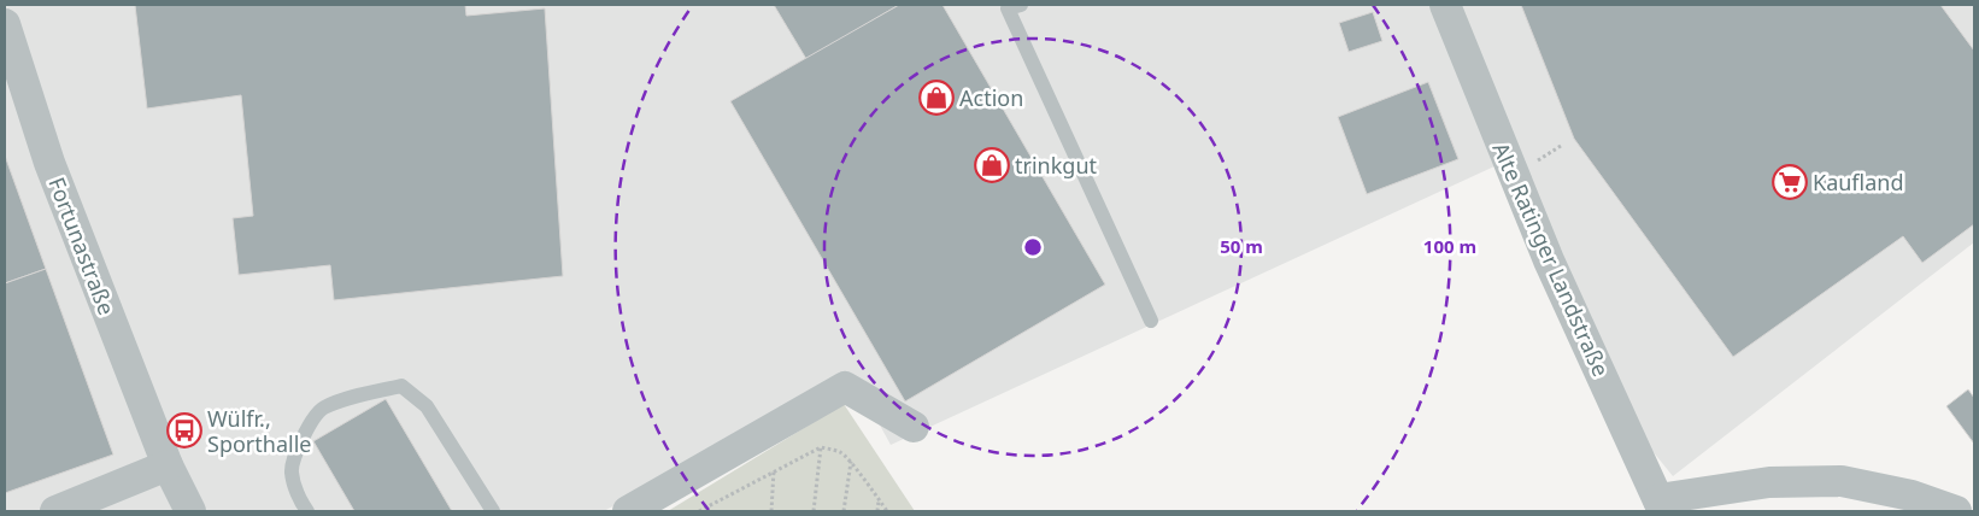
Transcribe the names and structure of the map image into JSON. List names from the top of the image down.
{
  "streets": {
    "street": ["Fortunastraße", "Alte Ratinger Landstraße"]
  },
  "places": {
    "shop": ["Action", "trinkgut"],
    "supermarket": ["Kaufland"],
    "bus stop": ["Wülfr., Sporthalle"]
  },
  "rings": ["50 m", "100 m"]
}
